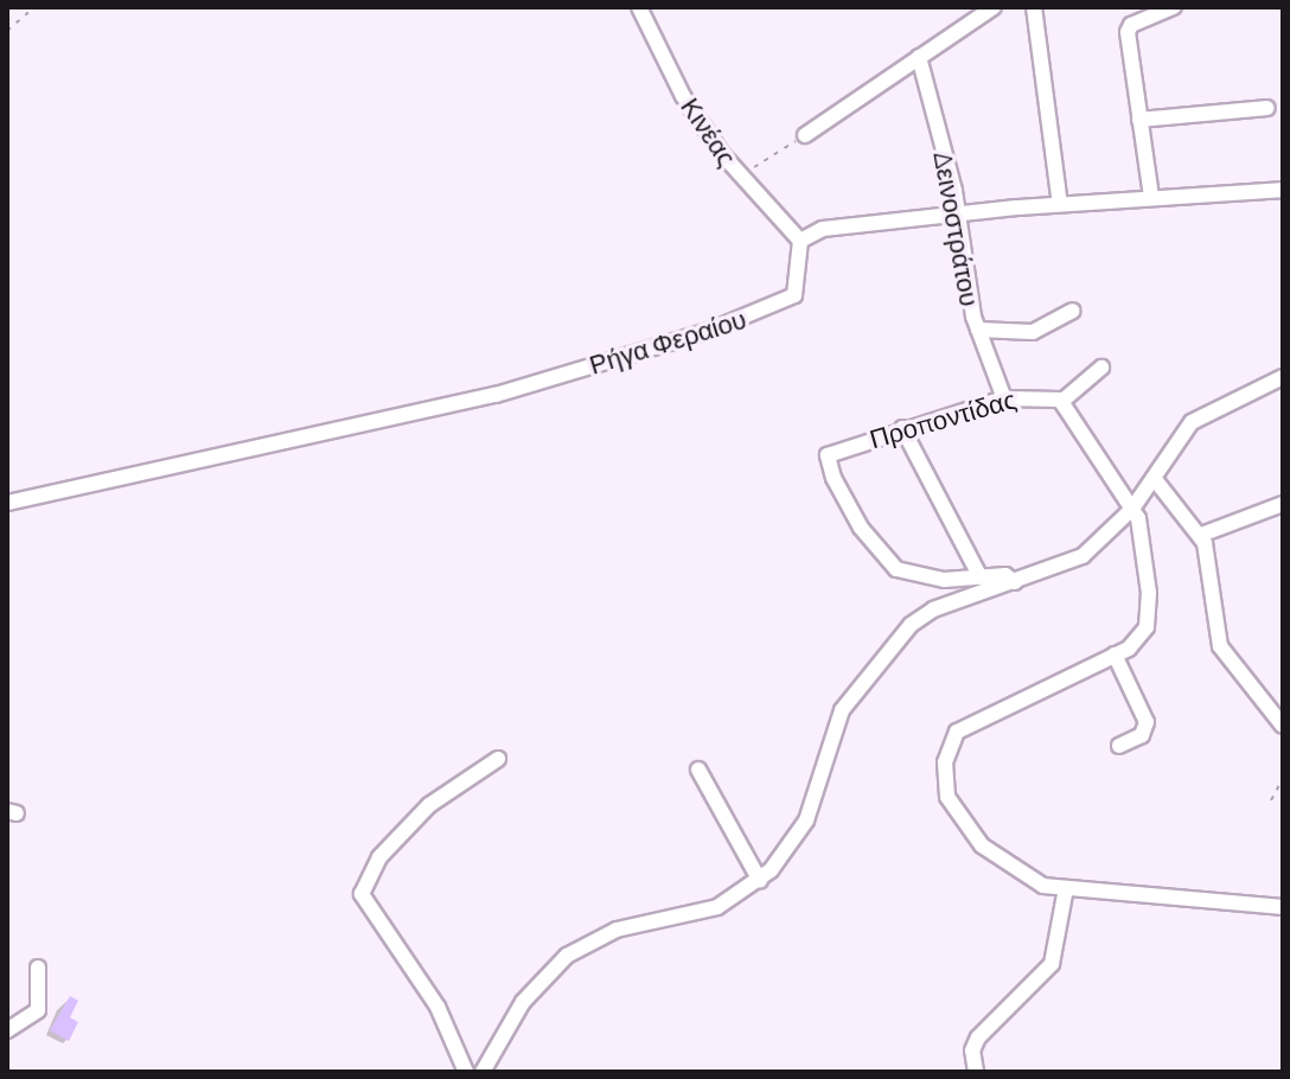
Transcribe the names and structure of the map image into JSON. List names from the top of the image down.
{
  "streets": {
    "street": [
      "Κινέας",
      "Δεινοστράτου",
      "Ρήγα Φεραίου",
      "Προποντίδας"
    ]
  },
  "crossings": [
    ["Κινέας", "Ρήγα Φεραίου"],
    ["Δεινοστράτου", "Προποντίδας"]
  ]
}
